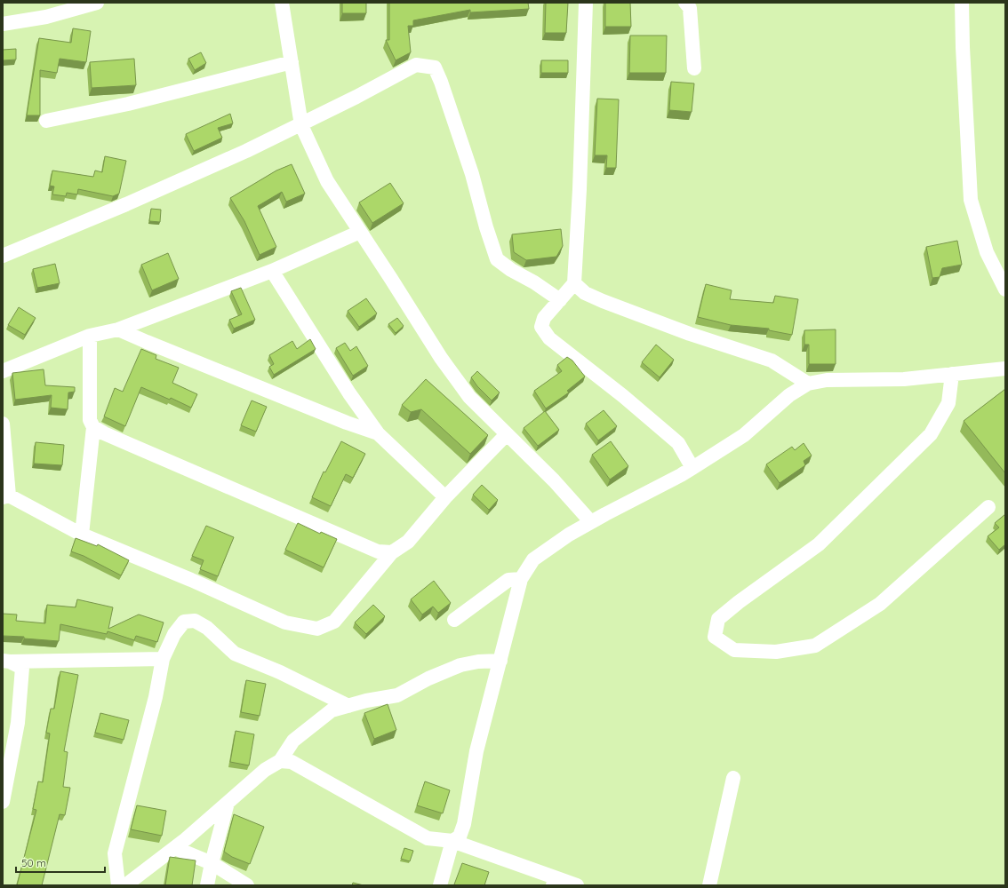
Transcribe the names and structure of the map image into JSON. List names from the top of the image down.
{
  "scale_bar": "50 m"
}
